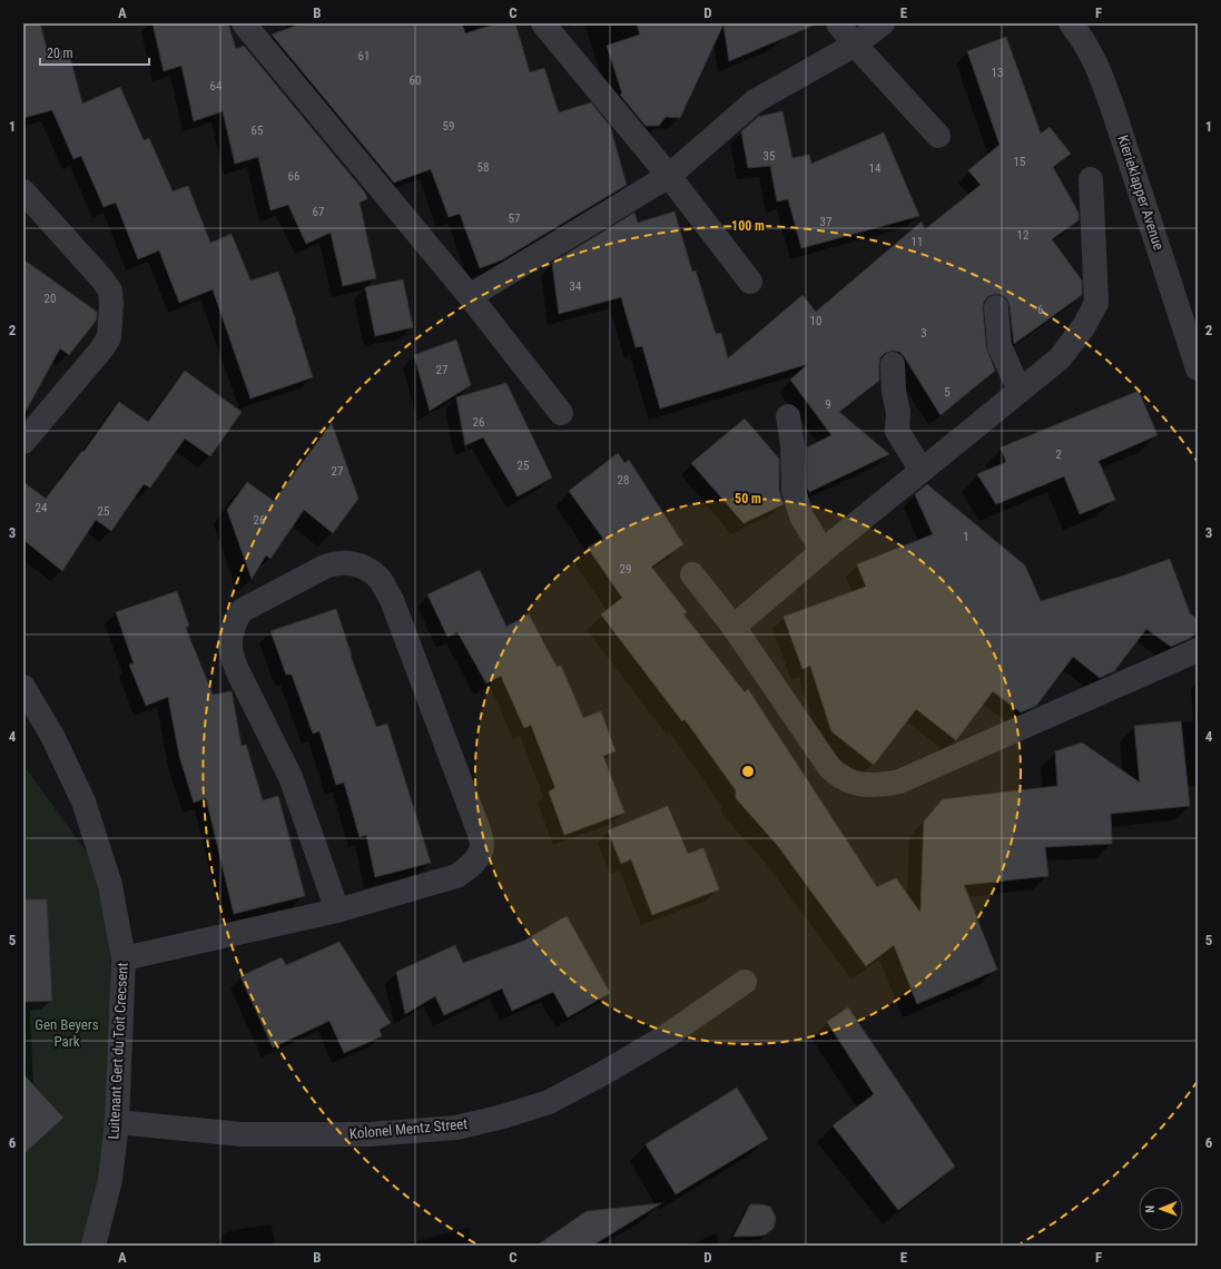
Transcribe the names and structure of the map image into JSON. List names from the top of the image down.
{
  "streets": {
    "street": ["Kierieklapper Avenue", "Luitenant Gert du Toit Crecsent", "Kolonel Mentz Street"]
  },
  "crossings": [
    ["Luitenant Gert du Toit Crecsent", "Kolonel Mentz Street"]
  ],
  "parks": ["Gen Beyers Park"],
  "house_numbers": [
    "61",
    "13",
    "60",
    "64",
    "59",
    "65",
    "35",
    "15",
    "58",
    "14",
    "66",
    "67",
    "57",
    "37",
    "12",
    "11",
    "34",
    "20",
    "6",
    "10",
    "3",
    "27",
    "5",
    "9",
    "26",
    "2",
    "25",
    "27",
    "28",
    "24",
    "25",
    "26",
    "1",
    "29"
  ],
  "scale_bar": "20 m",
  "north": "left",
  "grid": {
    "columns": [
      "A",
      "B",
      "C",
      "D",
      "E",
      "F"
    ],
    "rows": [
      "1",
      "2",
      "3",
      "4",
      "5",
      "6"
    ]
  },
  "rings": ["100 m", "50 m"]
}
